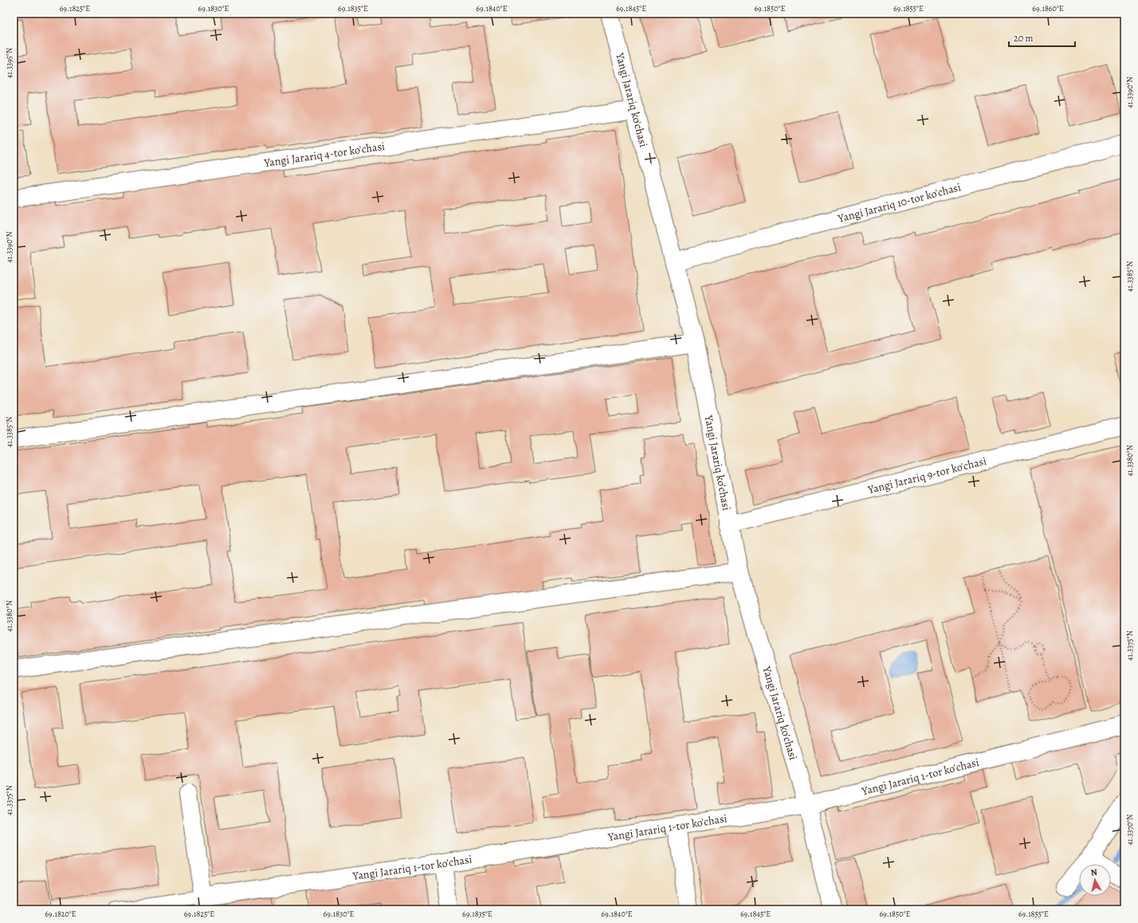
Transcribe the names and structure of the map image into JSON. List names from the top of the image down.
{
  "streets": {
    "street": [
      "Yangi Jarariq ko'chasi",
      "Yangi Jarariq 4-tor ko'chasi",
      "Yangi Jarariq 10-tor ko'chasi",
      "Yangi Jarariq 9-tor ko'chasi",
      "Yangi Jarariq 1-tor ko'chasi"
    ]
  },
  "crossings": [
    ["Yangi Jarariq ko'chasi", "Yangi Jarariq 4-tor ko'chasi"],
    ["Yangi Jarariq ko'chasi", "Yangi Jarariq 10-tor ko'chasi"],
    ["Yangi Jarariq ko'chasi", "Yangi Jarariq 9-tor ko'chasi"],
    ["Yangi Jarariq ko'chasi", "Yangi Jarariq 1-tor ko'chasi"]
  ],
  "scale_bar": "20 m",
  "north": "top",
  "coordinates": [
    "69.1825°E",
    "69.1830°E",
    "69.1835°E",
    "69.1840°E",
    "69.1845°E",
    "69.1850°E",
    "69.1855°E",
    "69.1860°E",
    "41.3395°N",
    "41.3390°N",
    "41.3385°N",
    "41.3380°N",
    "41.3375°N",
    "41.3370°N",
    "69.1820°E"
  ]
}
